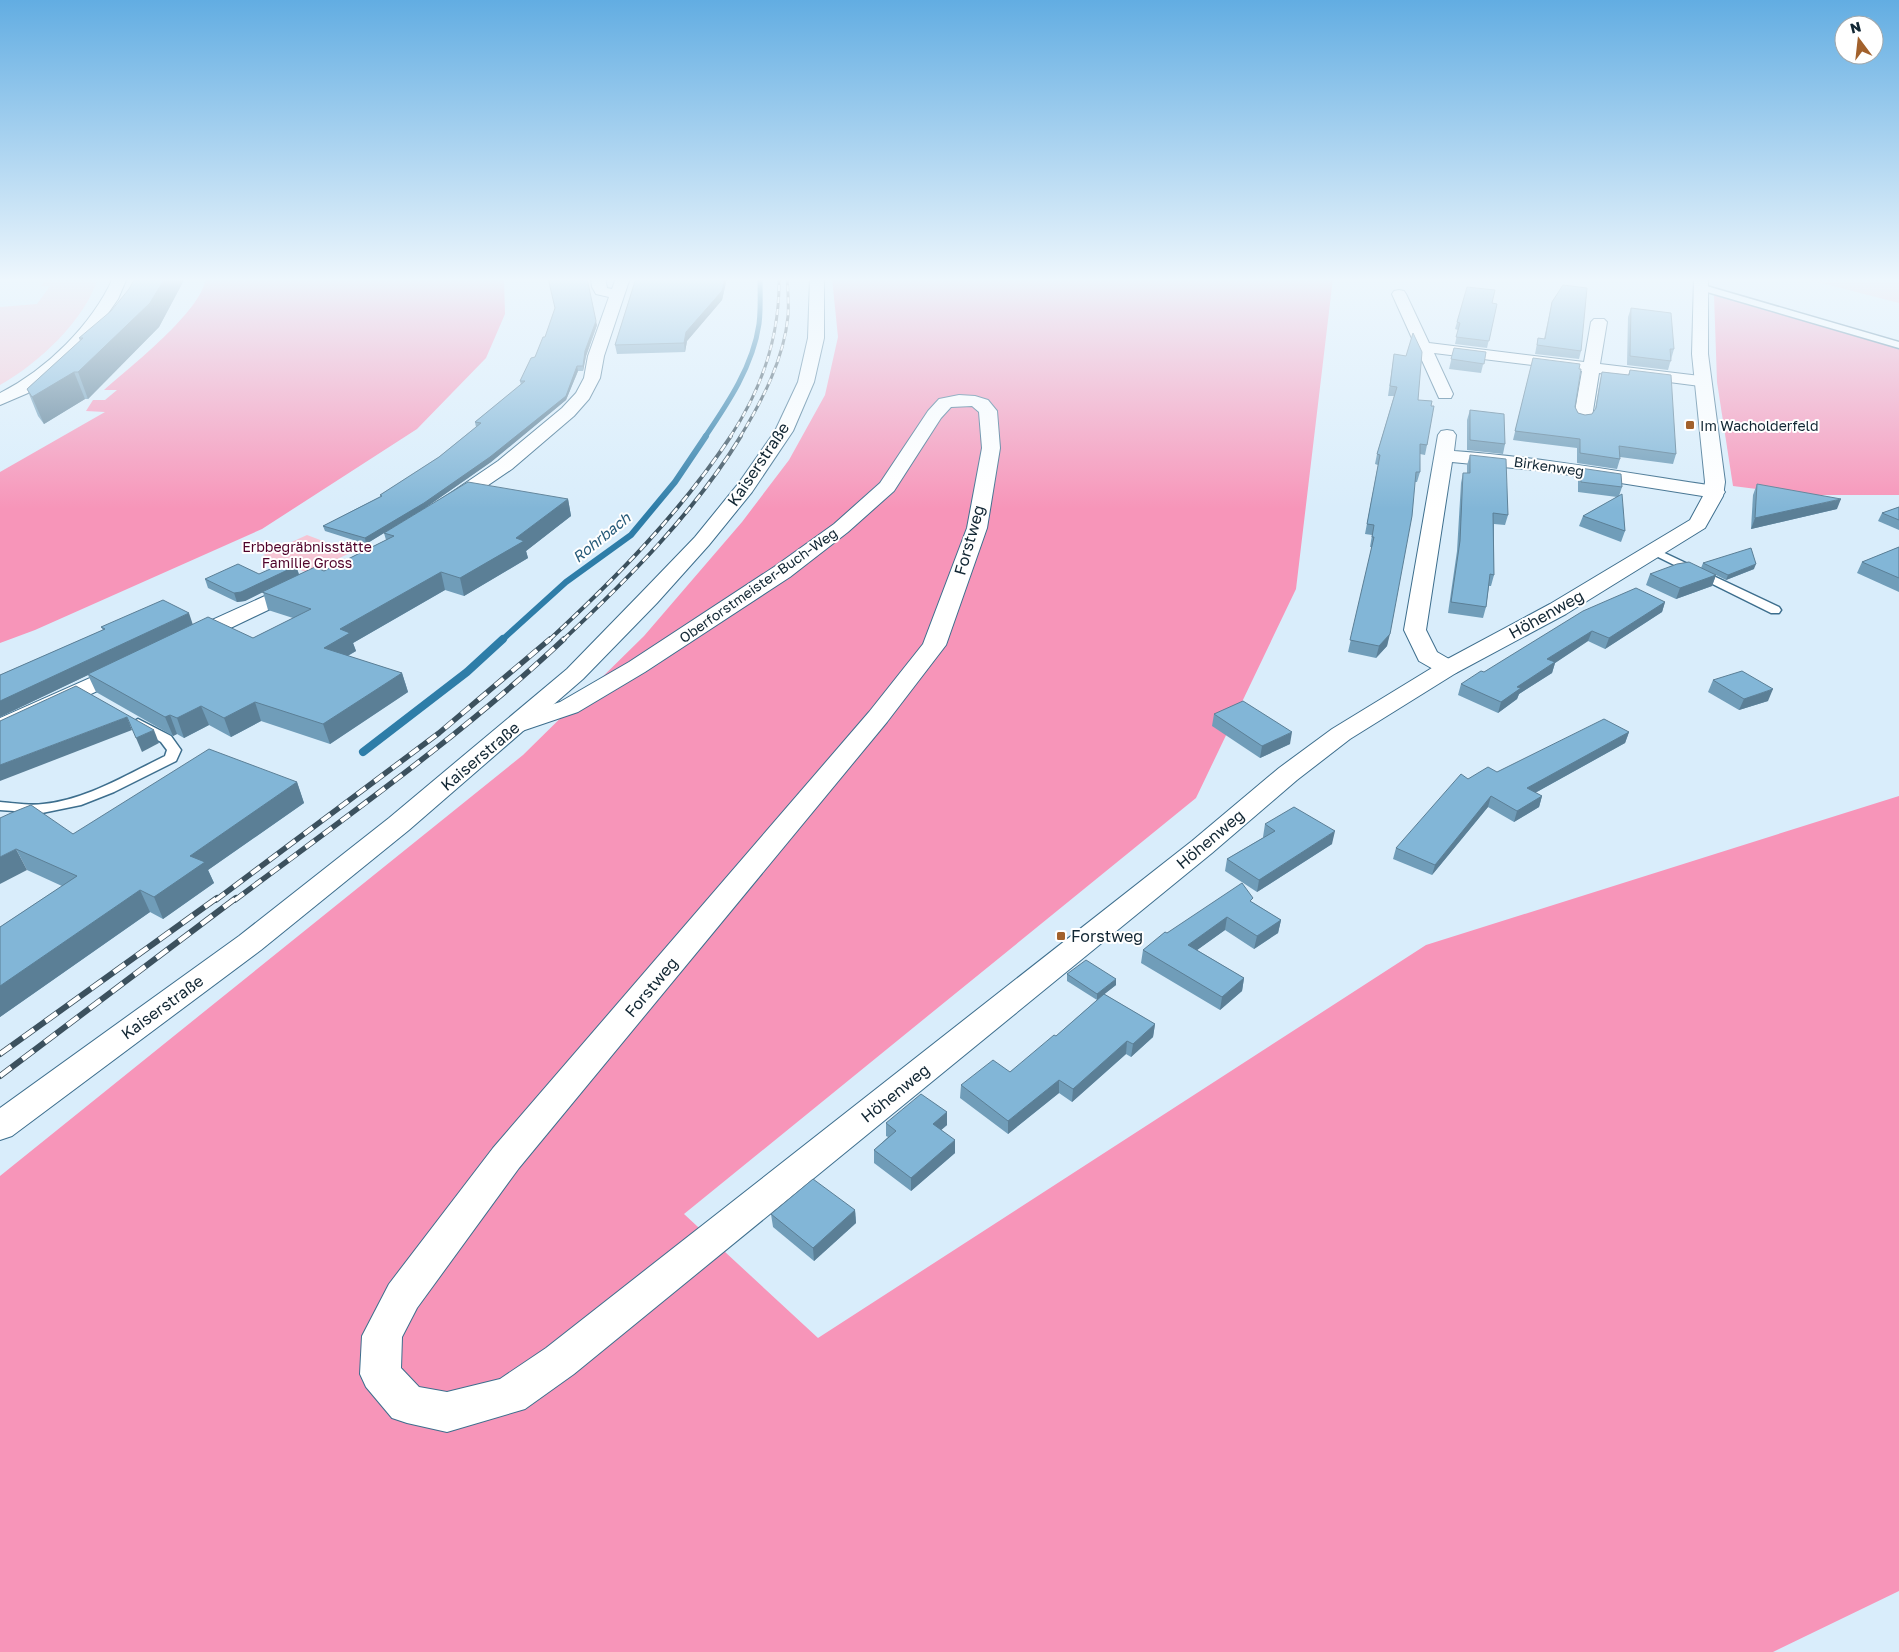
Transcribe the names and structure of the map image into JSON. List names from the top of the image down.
{
  "streets": {
    "street": [
      "Kaiserstraße",
      "Birkenweg",
      "Forstweg",
      "Oberforstmeister-Buch-Weg",
      "Höhenweg"
    ]
  },
  "crossings": [
    ["Kaiserstraße", "Oberforstmeister-Buch-Weg"],
    ["Birkenweg", "Höhenweg"],
    ["Forstweg", "Oberforstmeister-Buch-Weg"],
    ["Forstweg", "Höhenweg"]
  ],
  "water": ["Rohrbach"],
  "parks": ["Erbbegräbnisstätte Familie Gross"],
  "places": {
    "transit": ["Im Wacholderfeld", "Forstweg"]
  },
  "north": "top"
}
